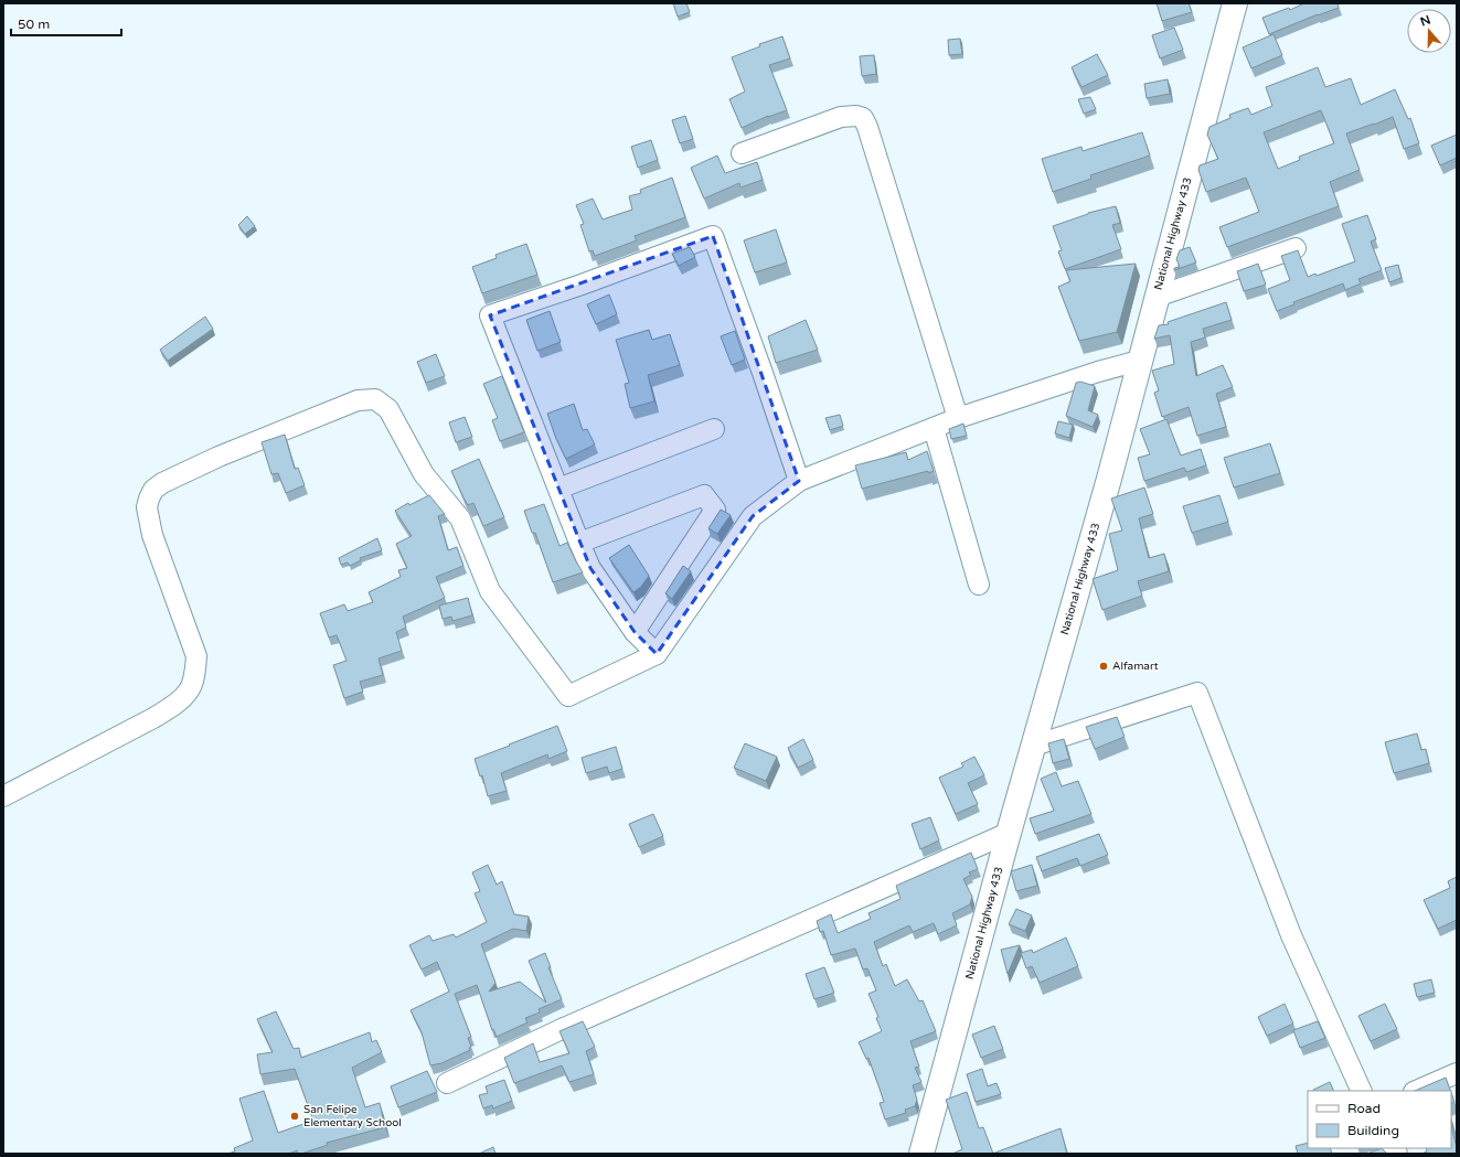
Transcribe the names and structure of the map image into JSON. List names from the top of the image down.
{
  "streets": {
    "main road": ["National Highway 433"]
  },
  "places": ["Alfamart", "San Felipe Elementary School"],
  "legend": ["Road", "Building"],
  "scale_bar": "50 m",
  "north": "top"
}
